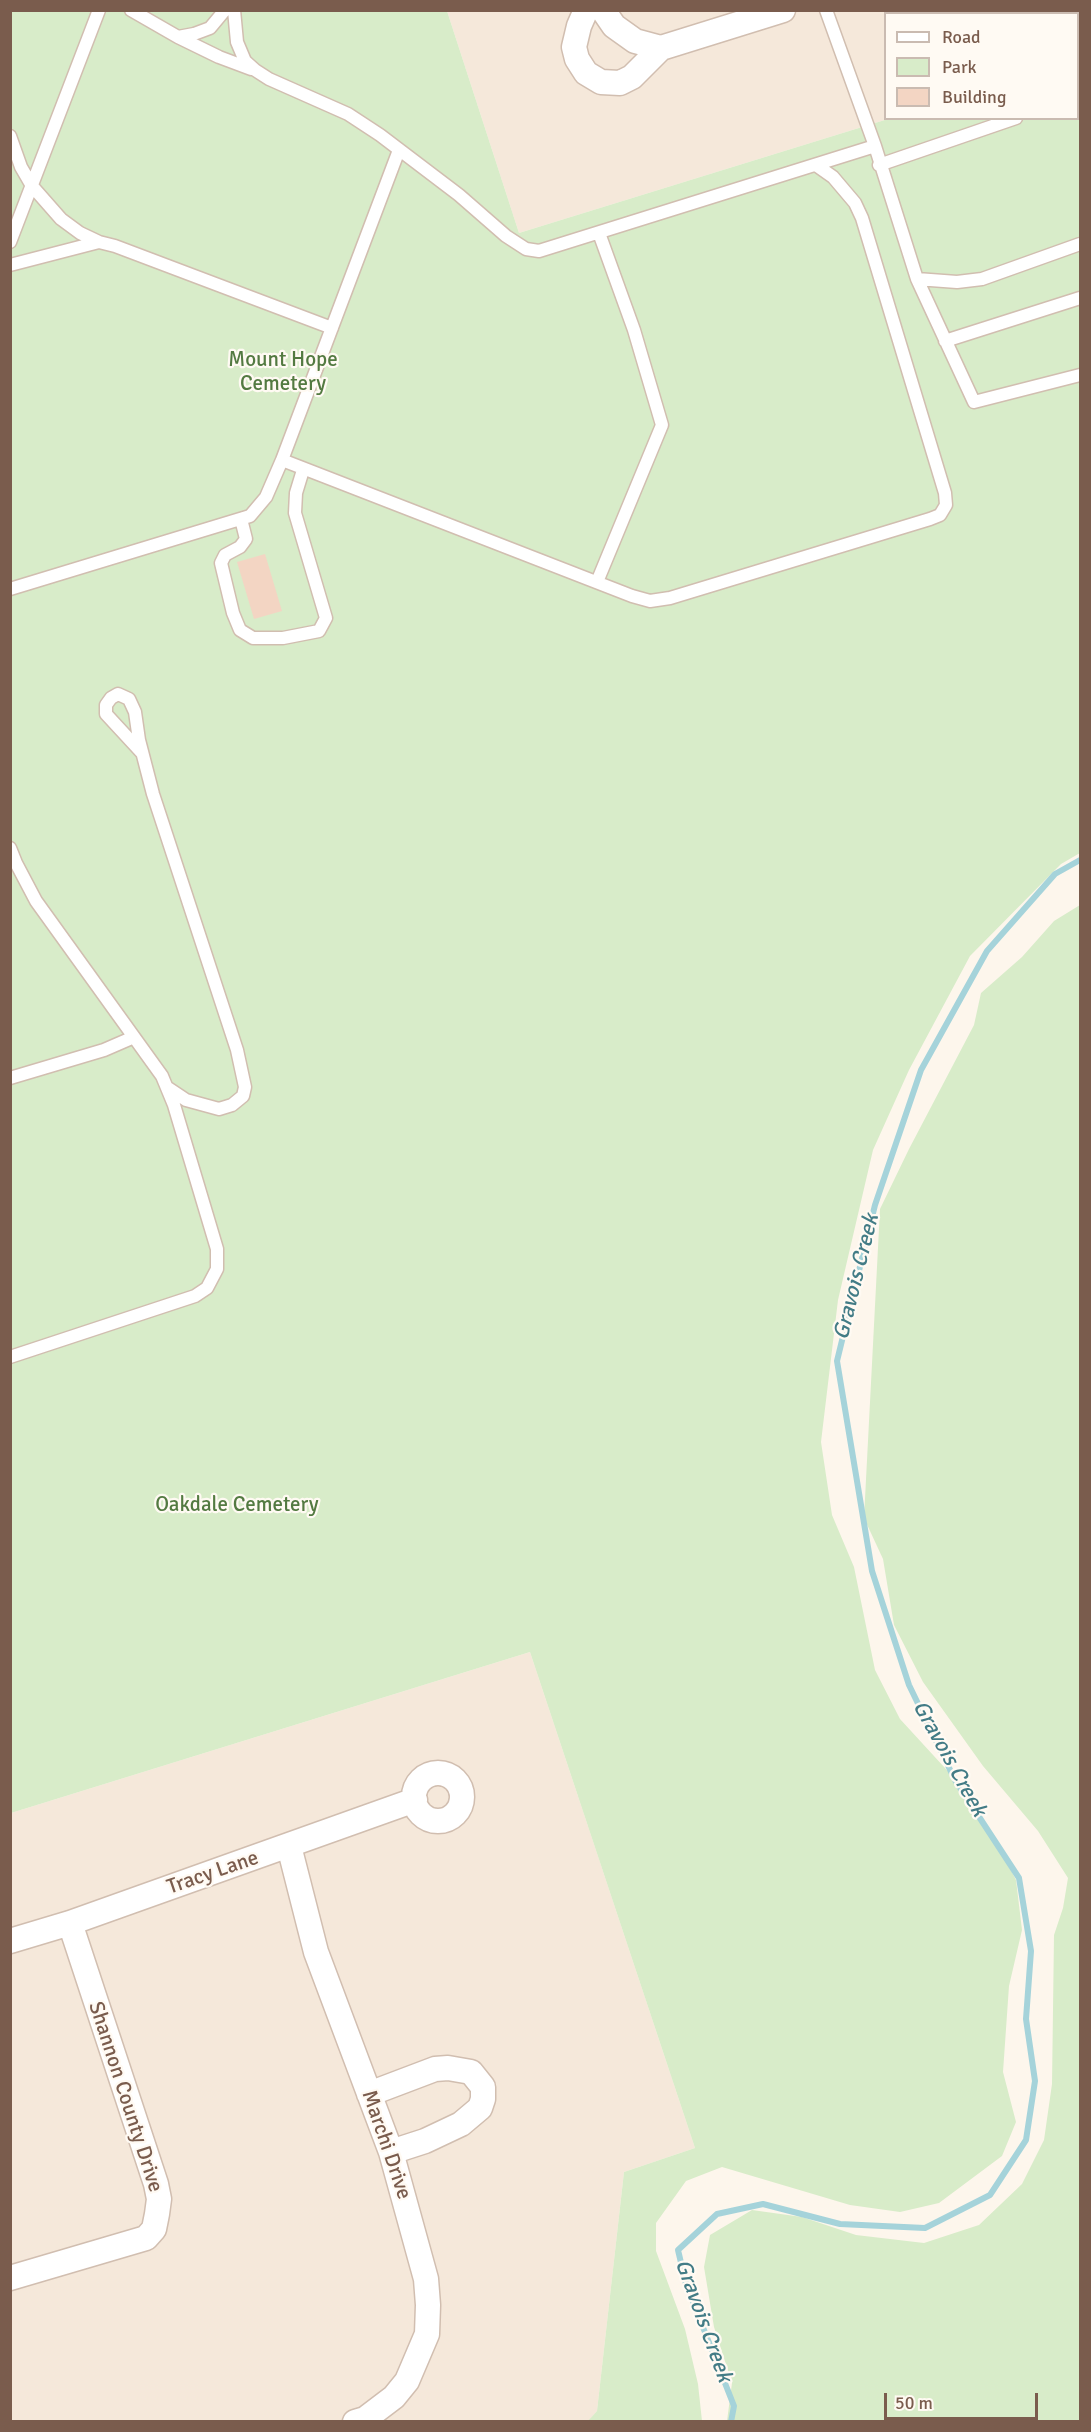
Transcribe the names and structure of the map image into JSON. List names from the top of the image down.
{
  "streets": {
    "street": ["Tracy Lane", "Shannon County Drive", "Marchi Drive"]
  },
  "crossings": [
    ["Tracy Lane", "Shannon County Drive"],
    ["Tracy Lane", "Marchi Drive"]
  ],
  "water": ["Gravois Creek"],
  "parks": ["Mount Hope Cemetery", "Oakdale Cemetery"],
  "legend": ["Road", "Park", "Building"],
  "scale_bar": "50 m"
}
